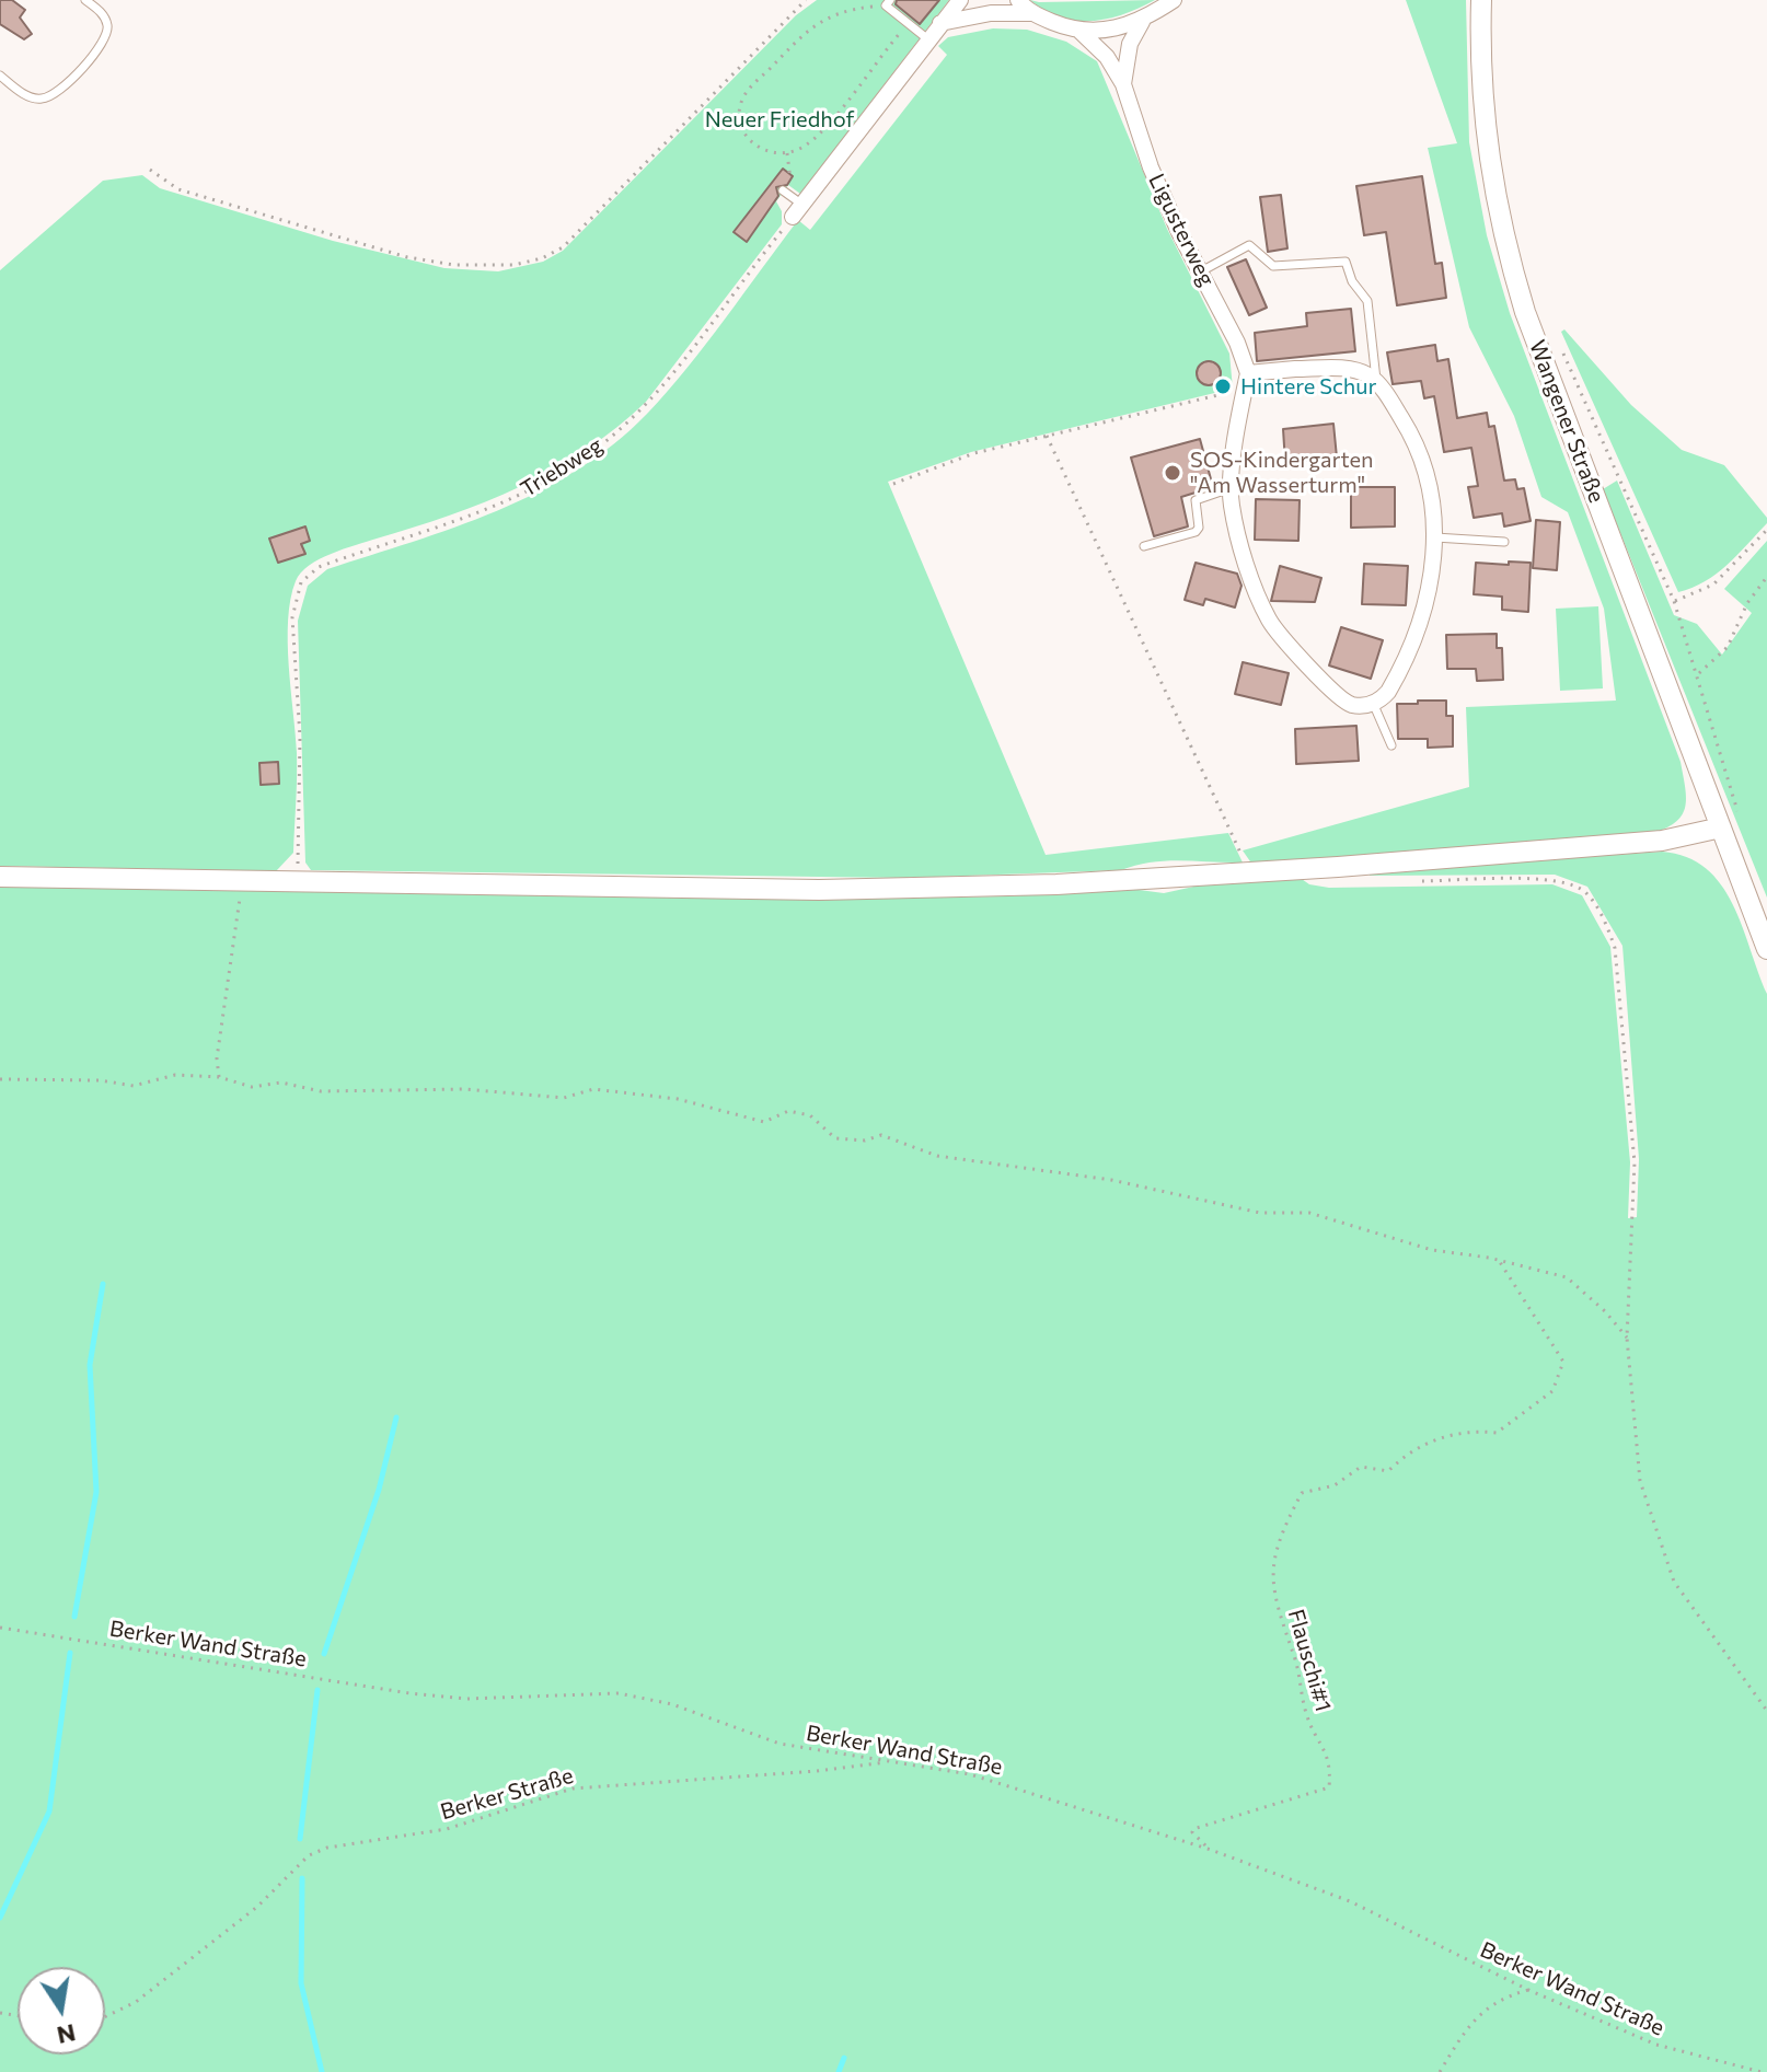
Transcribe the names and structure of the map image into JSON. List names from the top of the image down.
{
  "streets": {
    "main road": ["Wangener Straße"],
    "street": ["Ligusterweg"],
    "path": [
      "Triebweg",
      "Berker Wand Straße",
      "Flauschi#1",
      "Berker Straße"
    ]
  },
  "crossings": [
    ["Berker Wand Straße", "Flauschi#1"],
    ["Berker Wand Straße", "Berker Straße"]
  ],
  "parks": ["Neuer Friedhof"],
  "places": ["Hintere Schur", "SOS-Kindergarten \"Am Wasserturm\""],
  "north": "bottom"
}
